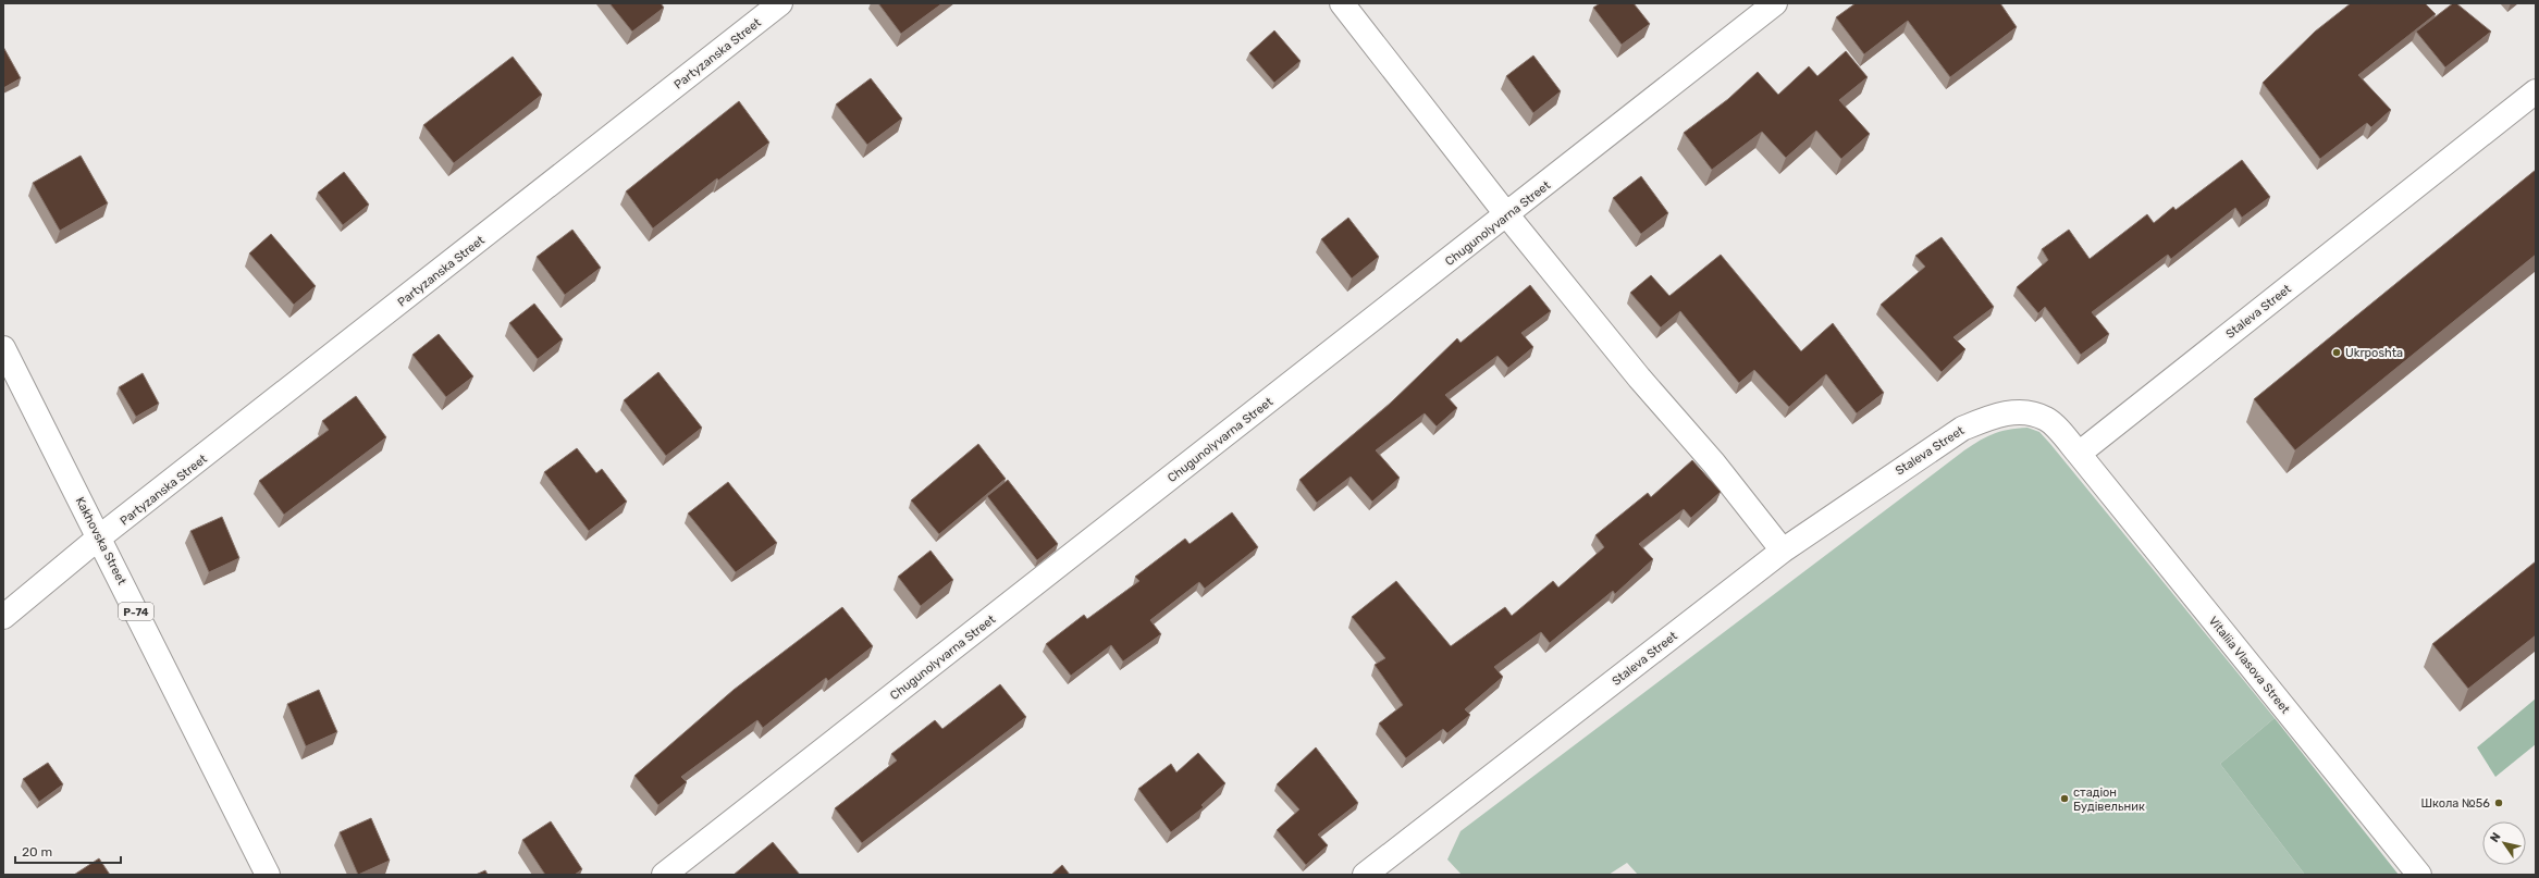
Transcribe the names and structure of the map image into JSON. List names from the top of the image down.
{
  "streets": {
    "street": [
      "Partyzanska Street",
      "Chugunolyvarna Street",
      "Staleva Street",
      "Kakhovska Street",
      "Р-74",
      "Vitaliia Vlasova Street"
    ]
  },
  "crossings": [
    ["Partyzanska Street", "Kakhovska Street"],
    ["Staleva Street", "Vitaliia Vlasova Street"]
  ],
  "places": ["Ukrposhta", "стадіон Будівельник", "Школа №56"],
  "scale_bar": "20 m",
  "north": "top left"
}
